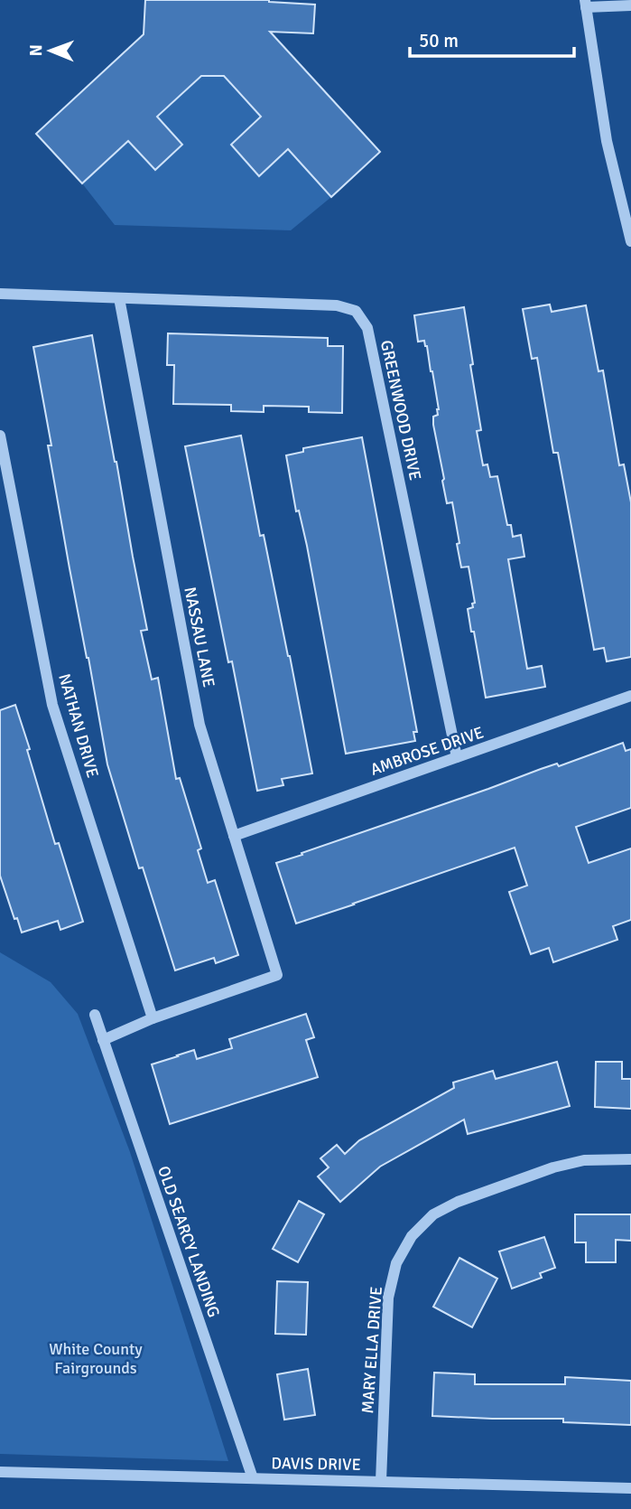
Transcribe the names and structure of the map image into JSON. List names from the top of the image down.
{
  "streets": {
    "street": [
      "GREENWOOD DRIVE",
      "NASSAU LANE",
      "NATHAN DRIVE",
      "AMBROSE DRIVE",
      "OLD SEARCY LANDING",
      "MARY ELLA DRIVE",
      "DAVIS DRIVE"
    ]
  },
  "crossings": [
    ["GREENWOOD DRIVE", "NASSAU LANE"],
    ["GREENWOOD DRIVE", "AMBROSE DRIVE"],
    ["NASSAU LANE", "NATHAN DRIVE"],
    ["NASSAU LANE", "AMBROSE DRIVE"],
    ["OLD SEARCY LANDING", "DAVIS DRIVE"],
    ["MARY ELLA DRIVE", "DAVIS DRIVE"]
  ],
  "parks": ["White County Fairgrounds"],
  "scale_bar": "50 m",
  "north": "left"
}
